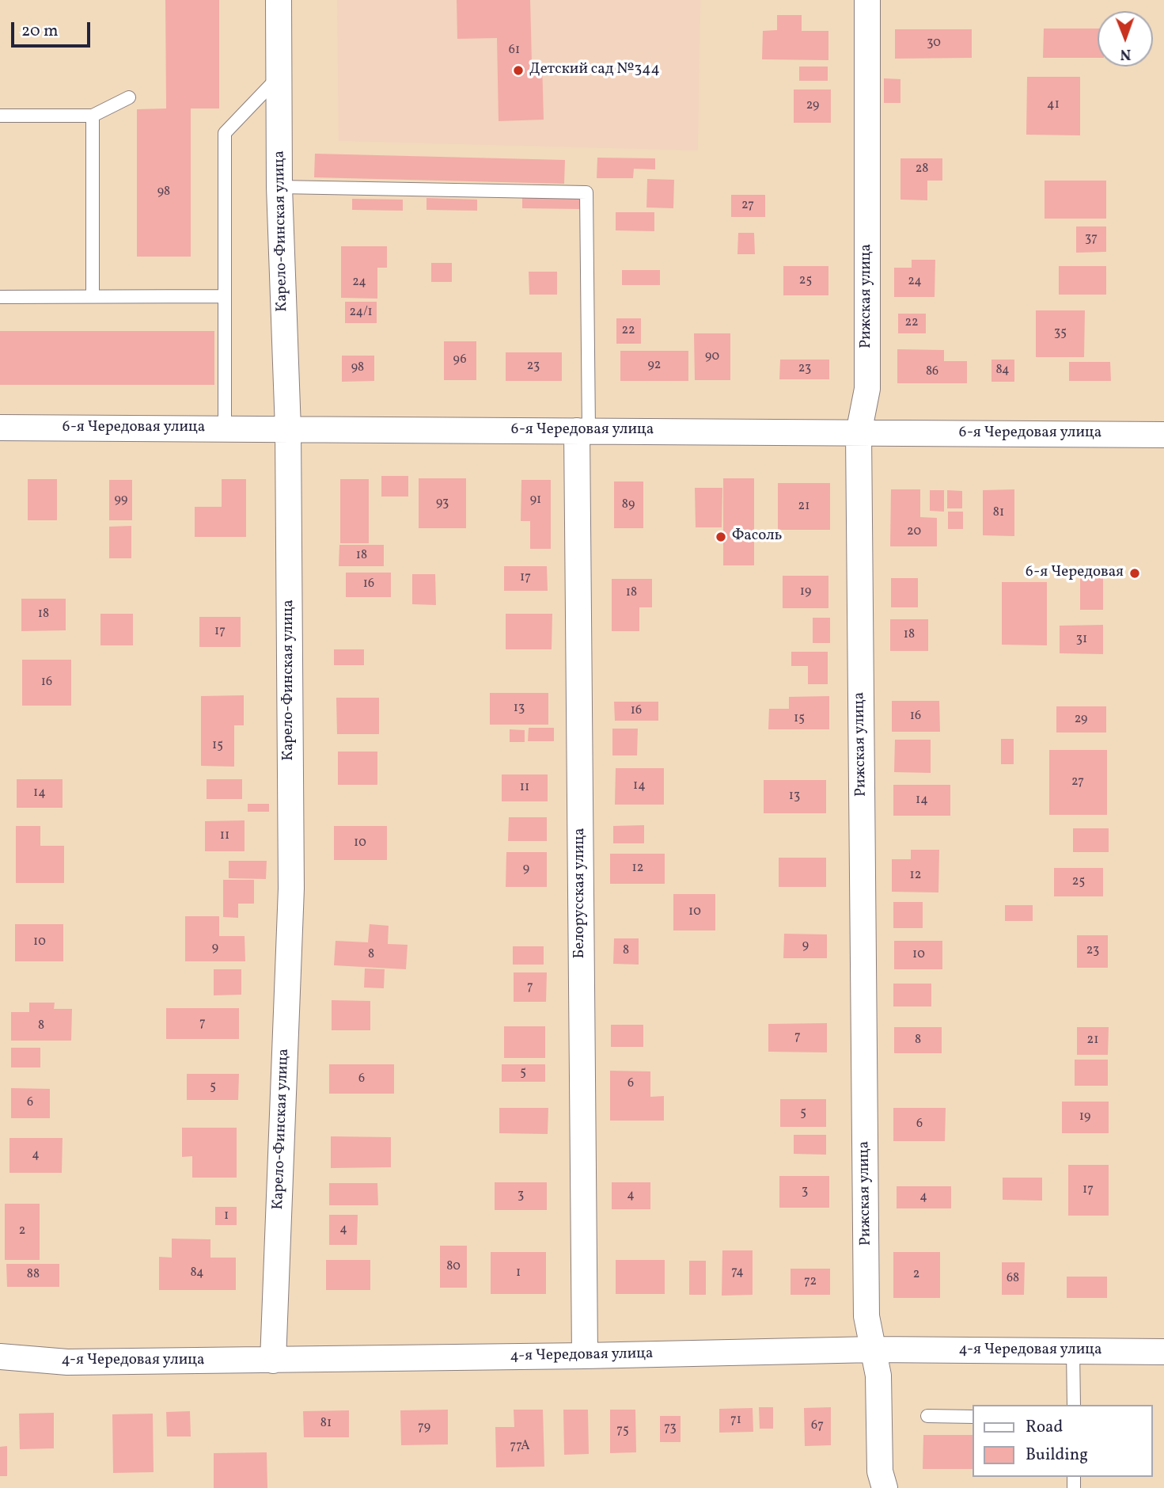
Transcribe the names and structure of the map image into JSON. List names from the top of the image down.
{
  "streets": {
    "street": [
      "Карело-Финская улица",
      "Рижская улица",
      "6-я Чередовая улица",
      "Белорусская улица",
      "4-я Чередовая улица"
    ]
  },
  "crossings": [
    ["Карело-Финская улица", "6-я Чередовая улица"],
    ["Карело-Финская улица", "4-я Чередовая улица"],
    ["Рижская улица", "6-я Чередовая улица"],
    ["Рижская улица", "4-я Чередовая улица"],
    ["6-я Чередовая улица", "Белорусская улица"],
    ["Белорусская улица", "4-я Чередовая улица"]
  ],
  "places": ["Детский сад №344", "Фасоль", "6-я Чередовая"],
  "house_numbers": [
    "30",
    "61",
    "41",
    "29",
    "28",
    "98",
    "27",
    "37",
    "25",
    "24",
    "24",
    "24/1",
    "22",
    "22",
    "35",
    "90",
    "96",
    "92",
    "23",
    "98",
    "23",
    "84",
    "86",
    "99",
    "91",
    "93",
    "89",
    "21",
    "81",
    "20",
    "18",
    "17",
    "16",
    "19",
    "18",
    "18",
    "17",
    "18",
    "31",
    "16",
    "13",
    "16",
    "16",
    "15",
    "29",
    "15",
    "27",
    "14",
    "11",
    "14",
    "13",
    "14",
    "11",
    "10",
    "12",
    "9",
    "12",
    "25",
    "10",
    "10",
    "9",
    "9",
    "8",
    "23",
    "8",
    "10",
    "7",
    "7",
    "8",
    "7",
    "8",
    "21",
    "5",
    "6",
    "6",
    "5",
    "6",
    "5",
    "19",
    "6",
    "4",
    "17",
    "3",
    "3",
    "4",
    "4",
    "1",
    "4",
    "2",
    "80",
    "74",
    "84",
    "1",
    "88",
    "2",
    "68",
    "72",
    "71",
    "81",
    "67",
    "79",
    "73",
    "75",
    "77А"
  ],
  "legend": ["Road", "Building"],
  "scale_bar": "20 m",
  "north": "bottom"
}
